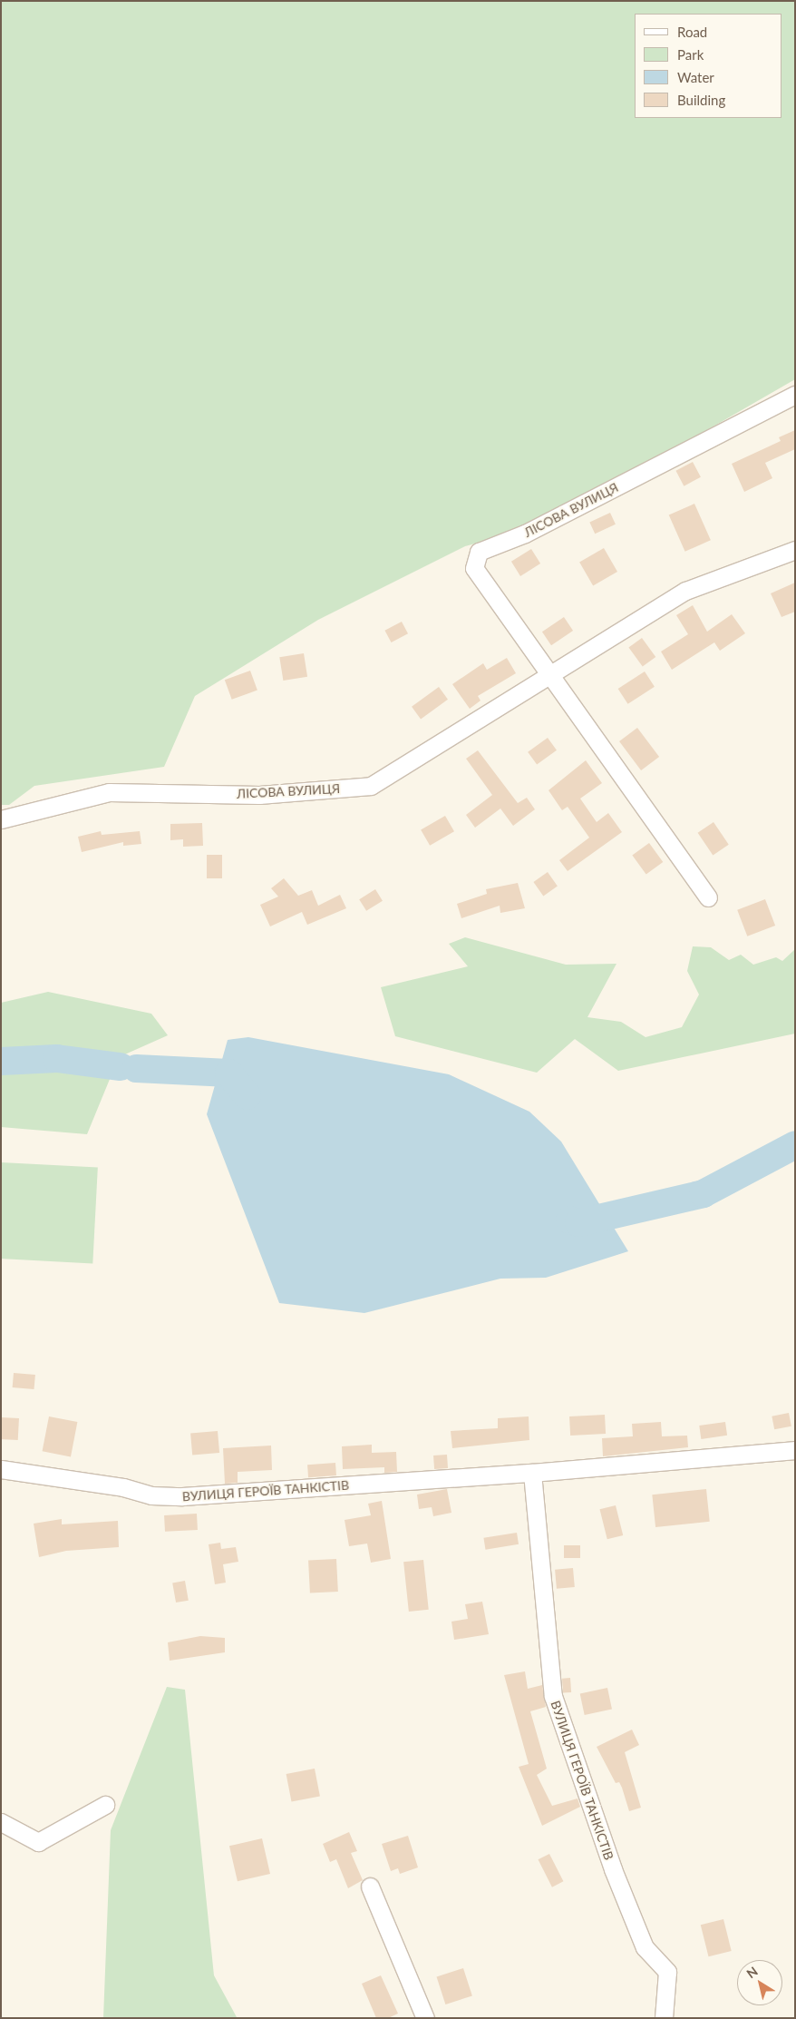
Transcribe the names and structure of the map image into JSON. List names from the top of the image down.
{
  "streets": {
    "street": ["ЛІСОВА ВУЛИЦЯ", "ВУЛИЦЯ ГЕРОЇВ ТАНКІСТІВ"]
  },
  "legend": [
    "Road",
    "Park",
    "Water",
    "Building"
  ],
  "north": "top left"
}
